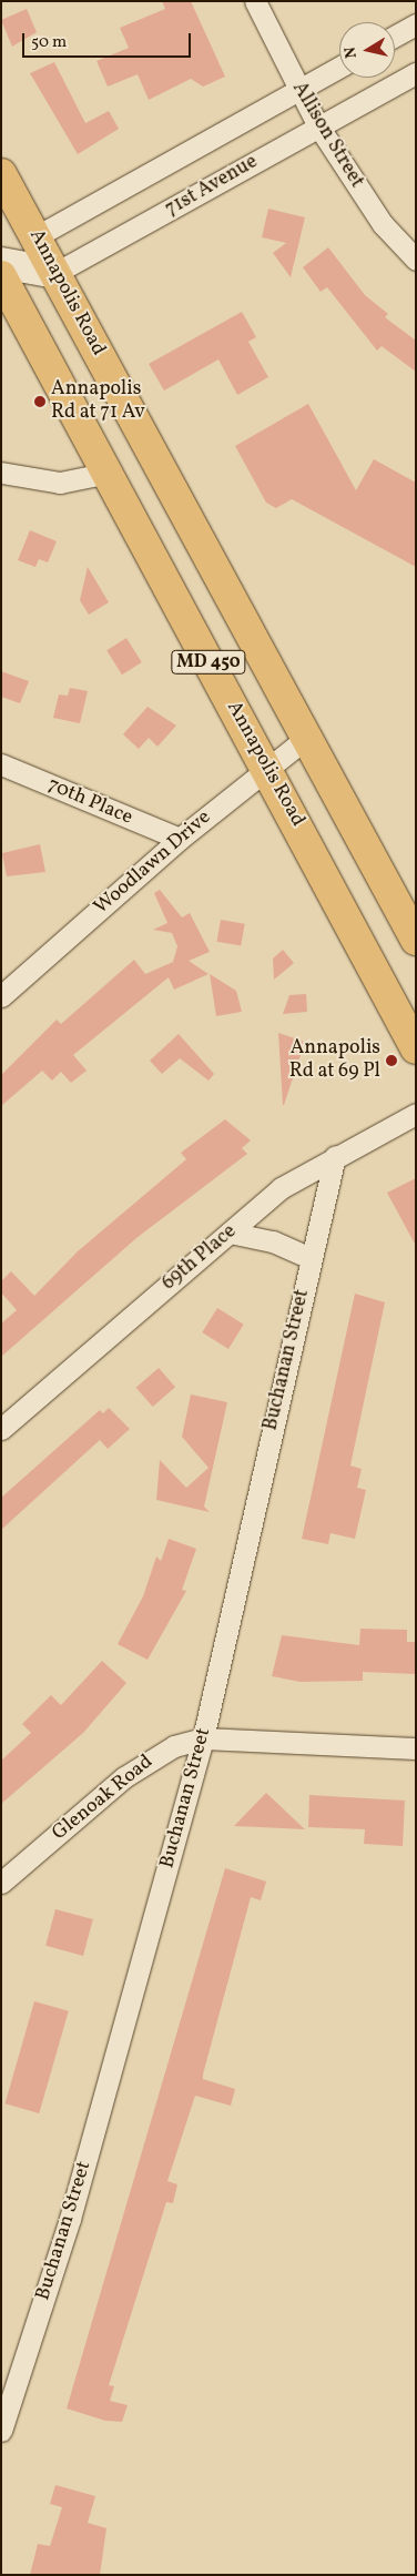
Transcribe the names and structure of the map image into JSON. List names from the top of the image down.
{
  "streets": {
    "main road": ["Annapolis Road", "MD 450"],
    "street": [
      "Allison Street",
      "71st Avenue",
      "70th Place",
      "Woodlawn Drive",
      "69th Place",
      "Buchanan Street",
      "Glenoak Road"
    ]
  },
  "crossings": [
    ["Allison Street", "71st Avenue"],
    ["71st Avenue", "Annapolis Road"],
    ["Annapolis Road", "Woodlawn Drive"],
    ["70th Place", "Woodlawn Drive"],
    ["69th Place", "Buchanan Street"],
    ["Buchanan Street", "Glenoak Road"]
  ],
  "places": ["Annapolis Rd at 71 Av", "Annapolis Rd at 69 Pl"],
  "scale_bar": "50 m",
  "north": "left"
}
